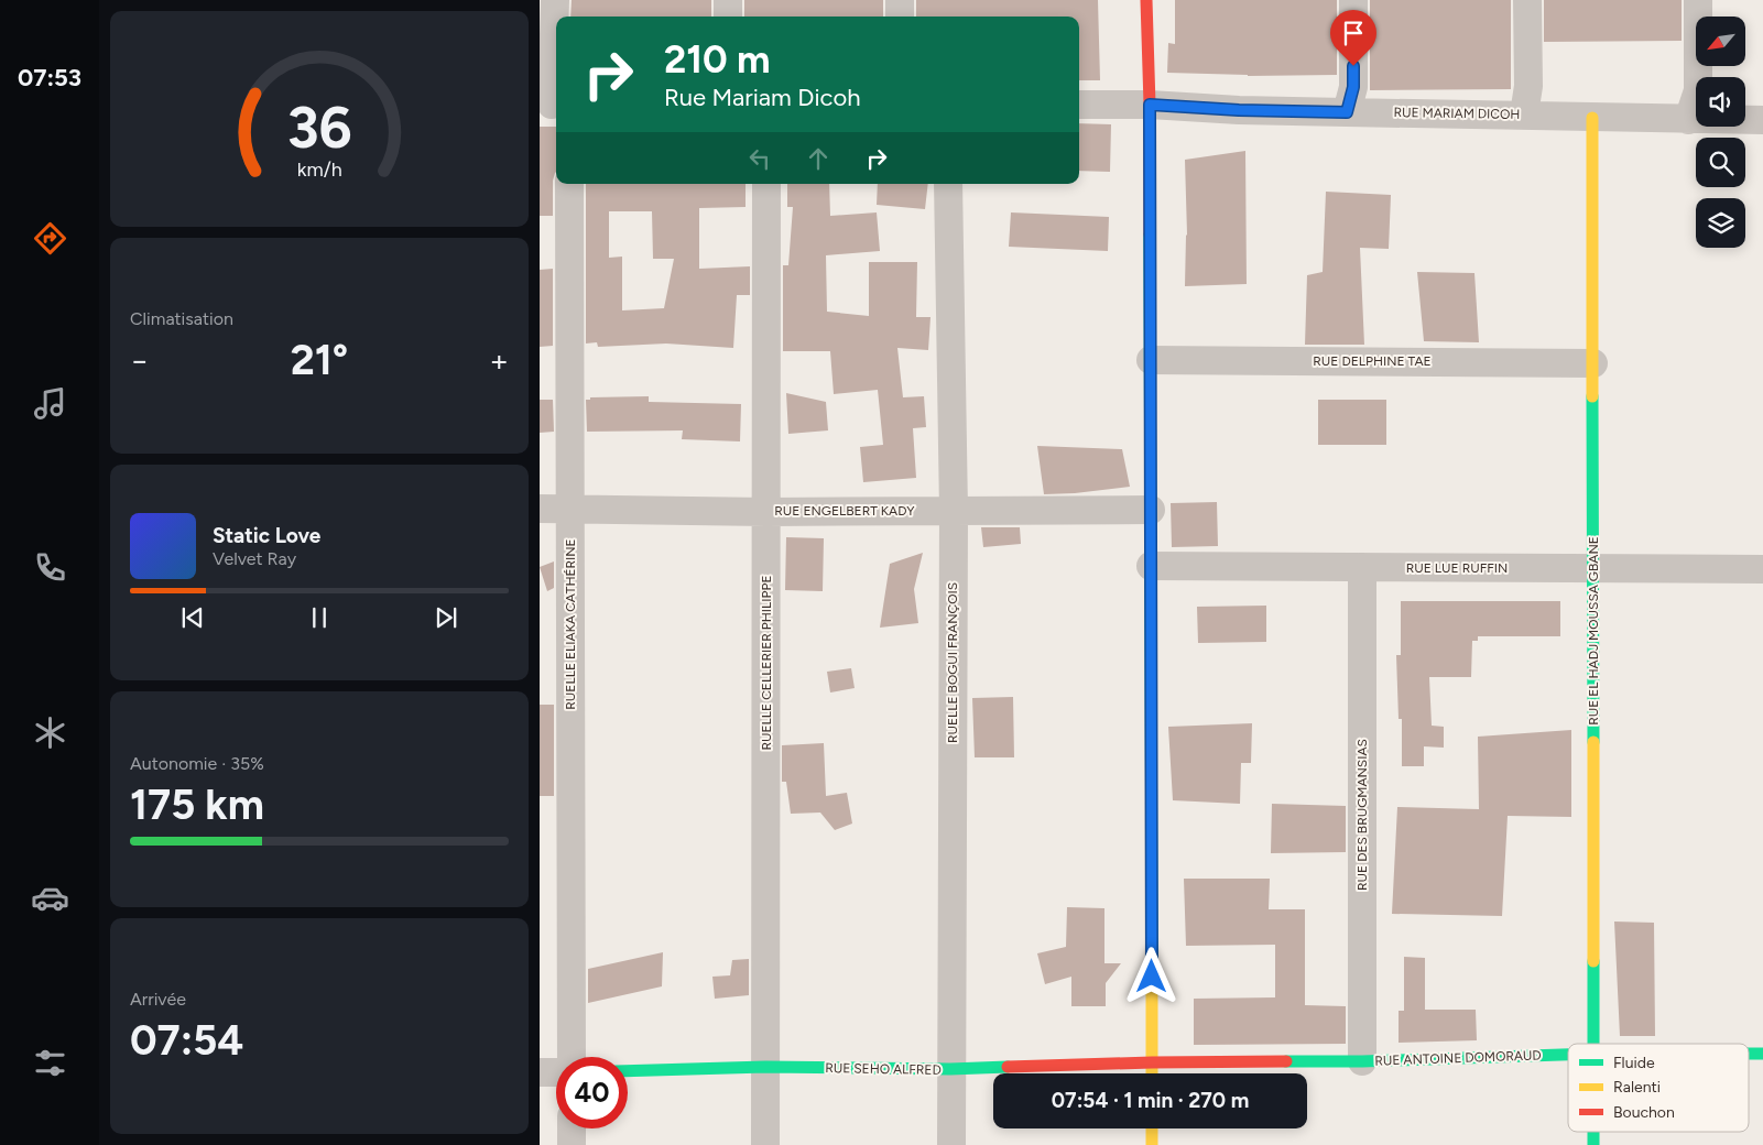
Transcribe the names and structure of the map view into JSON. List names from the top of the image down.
{
  "streets": {
    "street": [
      "RUE MARIAM DICOH",
      "RUE DELPHINE TAE",
      "RUE ENGELBERT KADY",
      "RUE LUE RUFFIN",
      "RUELLE ELIAKA CATHÉRINE",
      "RUE EL HADJ MOUSSA GBANE",
      "RUELLE CELLERIER PHILIPPE",
      "RUELLE BOGUI FRANÇOIS",
      "RUE DES BRUGMANSIAS",
      "RUE ANTOINE DOMORAUD",
      "RUE SEHO ALFRED"
    ]
  },
  "crossings": [
    ["RUE MARIAM DICOH", "RUE EL HADJ MOUSSA GBANE"],
    ["RUE DELPHINE TAE", "RUE EL HADJ MOUSSA GBANE"],
    ["RUE ENGELBERT KADY", "RUELLE ELIAKA CATHÉRINE"],
    ["RUE ENGELBERT KADY", "RUELLE CELLERIER PHILIPPE"],
    ["RUE ENGELBERT KADY", "RUELLE BOGUI FRANÇOIS"],
    ["RUE LUE RUFFIN", "RUE EL HADJ MOUSSA GBANE"],
    ["RUE LUE RUFFIN", "RUE DES BRUGMANSIAS"],
    ["RUELLE CELLERIER PHILIPPE", "RUE SEHO ALFRED"],
    ["RUELLE BOGUI FRANÇOIS", "RUE SEHO ALFRED"],
    ["RUE DES BRUGMANSIAS", "RUE ANTOINE DOMORAUD"],
    ["RUE ANTOINE DOMORAUD", "RUE SEHO ALFRED"]
  ],
  "legend": ["Fluide", "Ralenti", "Bouchon"],
  "north": "bottom left",
  "page": {
    "tabs": "07:53",
    "turn": ["210 m", "Rue Mariam Dicoh"],
    "tile": [
      "Climatisation",
      ["Autonomie · 35%", "175 km"],
      ["Arrivée", "07:54"]
    ],
    "heat": ["−", "21°", "+"],
    "song": ["Static Love", "Velvet Ray"],
    "limit": "40",
    "trip": "07:54 · 1 min · 270 m",
    "gauge": ["36", "km/h"]
  }
}
